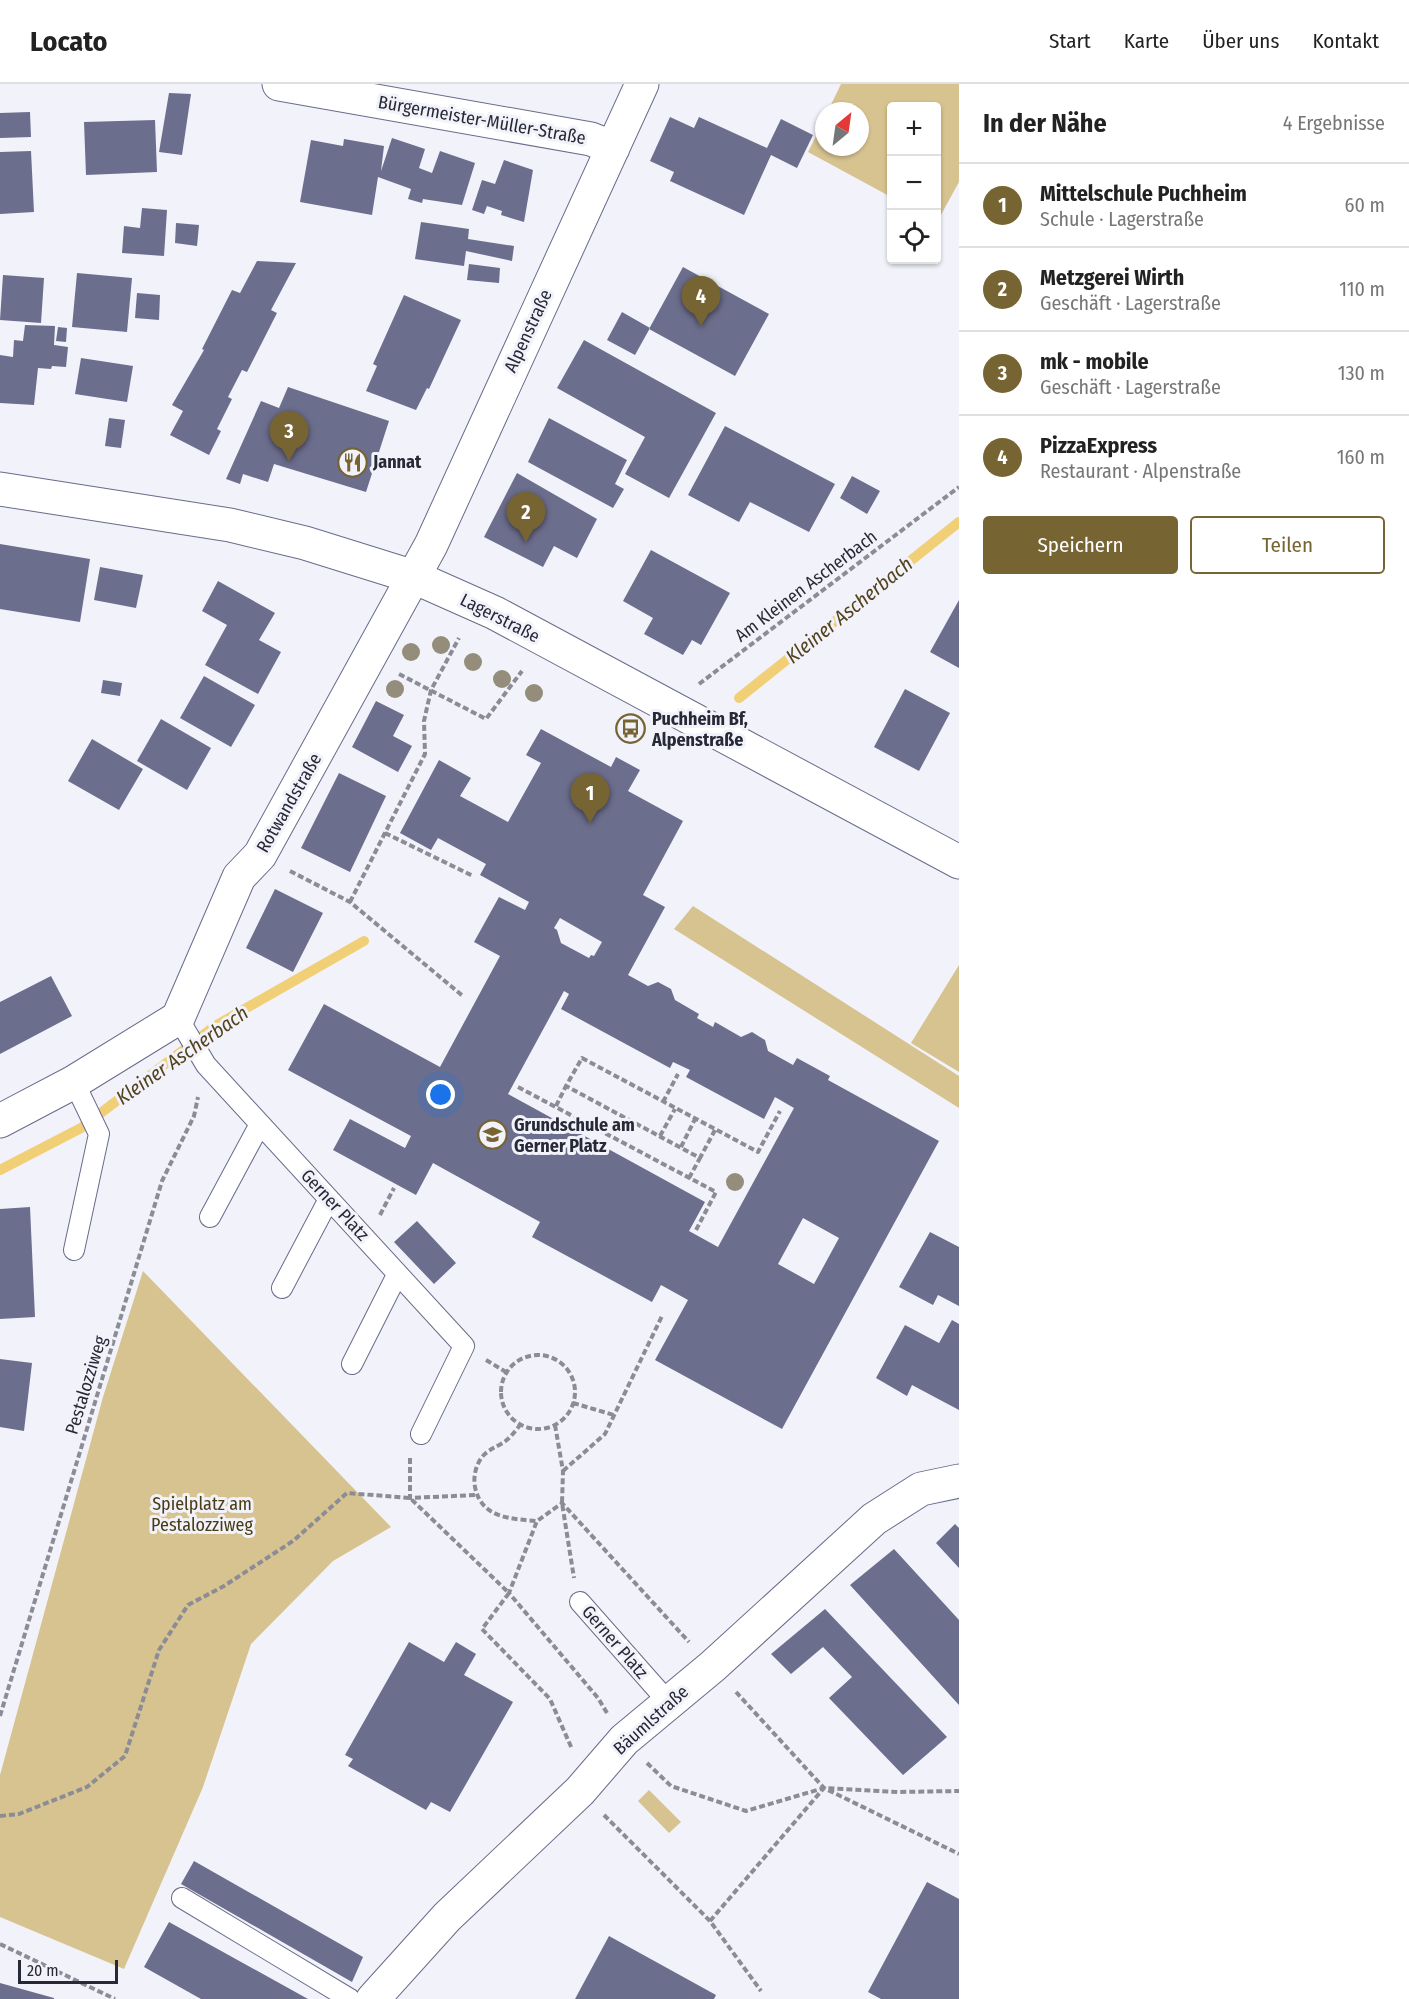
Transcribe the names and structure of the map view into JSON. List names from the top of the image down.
{
  "streets": {
    "street": [
      "Bürgermeister-Müller-Straße",
      "Alpenstraße",
      "Lagerstraße",
      "Rotwandstraße",
      "Bäumlstraße"
    ],
    "lane": ["Gerner Platz"],
    "path": ["Am Kleinen Ascherbach", "Pestalozziweg"]
  },
  "crossings": [
    ["Bürgermeister-Müller-Straße", "Alpenstraße"],
    ["Alpenstraße", "Lagerstraße"],
    ["Alpenstraße", "Rotwandstraße"],
    ["Am Kleinen Ascherbach", "Lagerstraße"],
    ["Lagerstraße", "Rotwandstraße"],
    ["Rotwandstraße", "Gerner Platz"],
    ["Gerner Platz", "Pestalozziweg"],
    ["Gerner Platz", "Bäumlstraße"]
  ],
  "water": ["Kleiner Ascherbach"],
  "parks": ["Spielplatz am Pestalozziweg"],
  "places": {
    "restaurant": ["Jannat"],
    "bus stop": ["Puchheim Bf, Alpenstraße"],
    "school or university": ["Grundschule am Gerner Platz"]
  },
  "scale_bar": "20 m",
  "north": "top right",
  "page": {
    "header": "Locato",
    "nav": [
      "Start",
      "Karte",
      "Über uns",
      "Kontakt"
    ],
    "heading": ["In der Nähe", "4 Ergebnisse"],
    "map_buttons": ["+", "−"],
    "list": [
      {
        "mark": "1",
        "name": "Mittelschule Puchheim",
        "note": "Schule · Lagerstraße",
        "value": "60 m"
      },
      {
        "mark": "2",
        "name": "Metzgerei Wirth",
        "note": "Geschäft · Lagerstraße",
        "value": "110 m"
      },
      {
        "mark": "3",
        "name": "mk - mobile",
        "note": "Geschäft · Lagerstraße",
        "value": "130 m"
      },
      {
        "mark": "4",
        "name": "PizzaExpress",
        "note": "Restaurant · Alpenstraße",
        "value": "160 m"
      }
    ],
    "pins": [
      "4",
      "3",
      "2",
      "1"
    ],
    "buttons": ["Speichern", "Teilen"],
    "scale": "20 m"
  }
}
